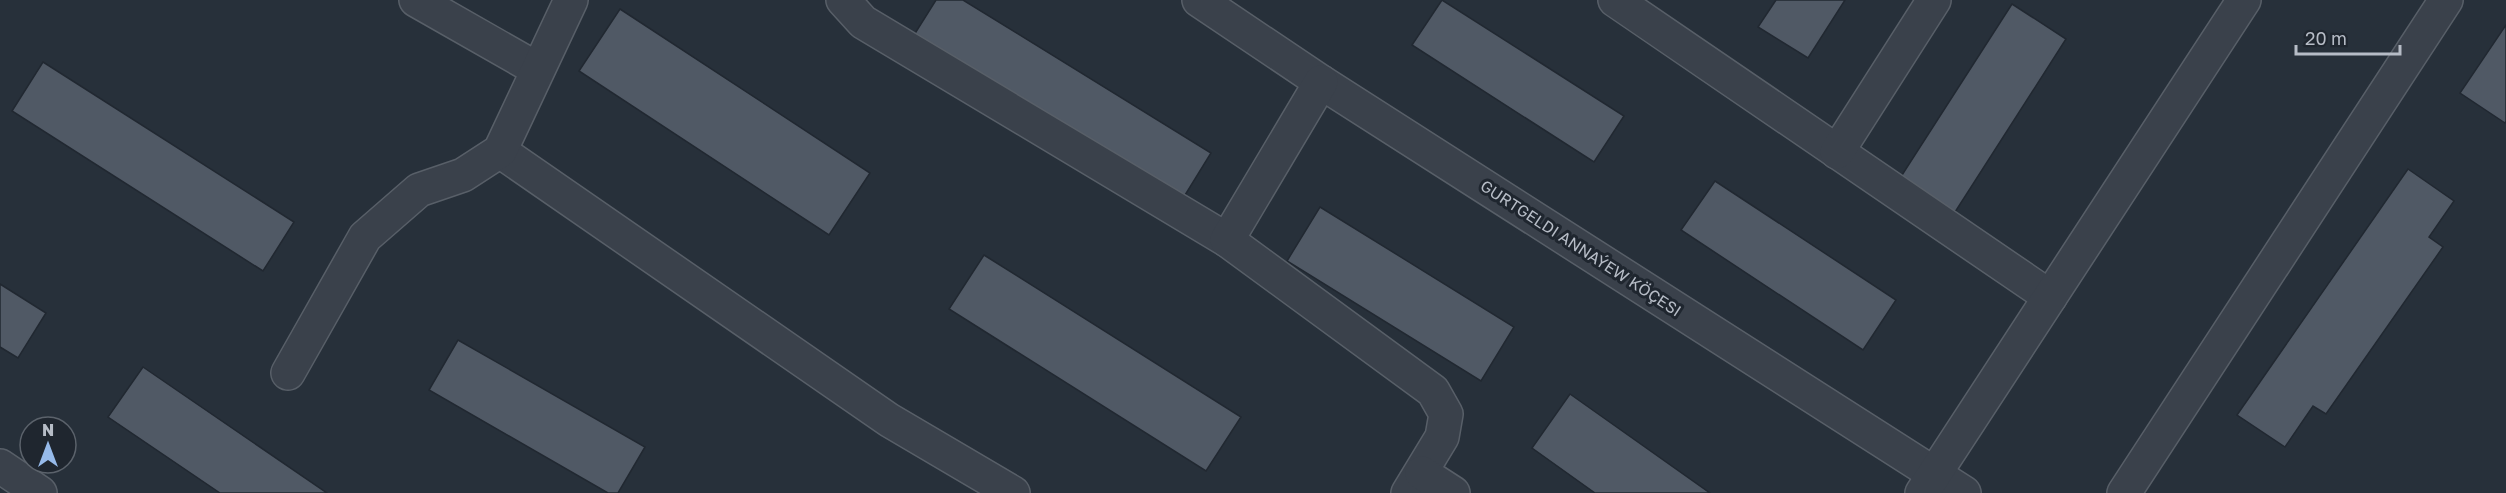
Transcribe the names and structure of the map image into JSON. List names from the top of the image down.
{
  "streets": {
    "street": ["GURTGELDI ANNAÝEW KÖÇESI"]
  },
  "scale_bar": "20 m",
  "north": "top"
}
